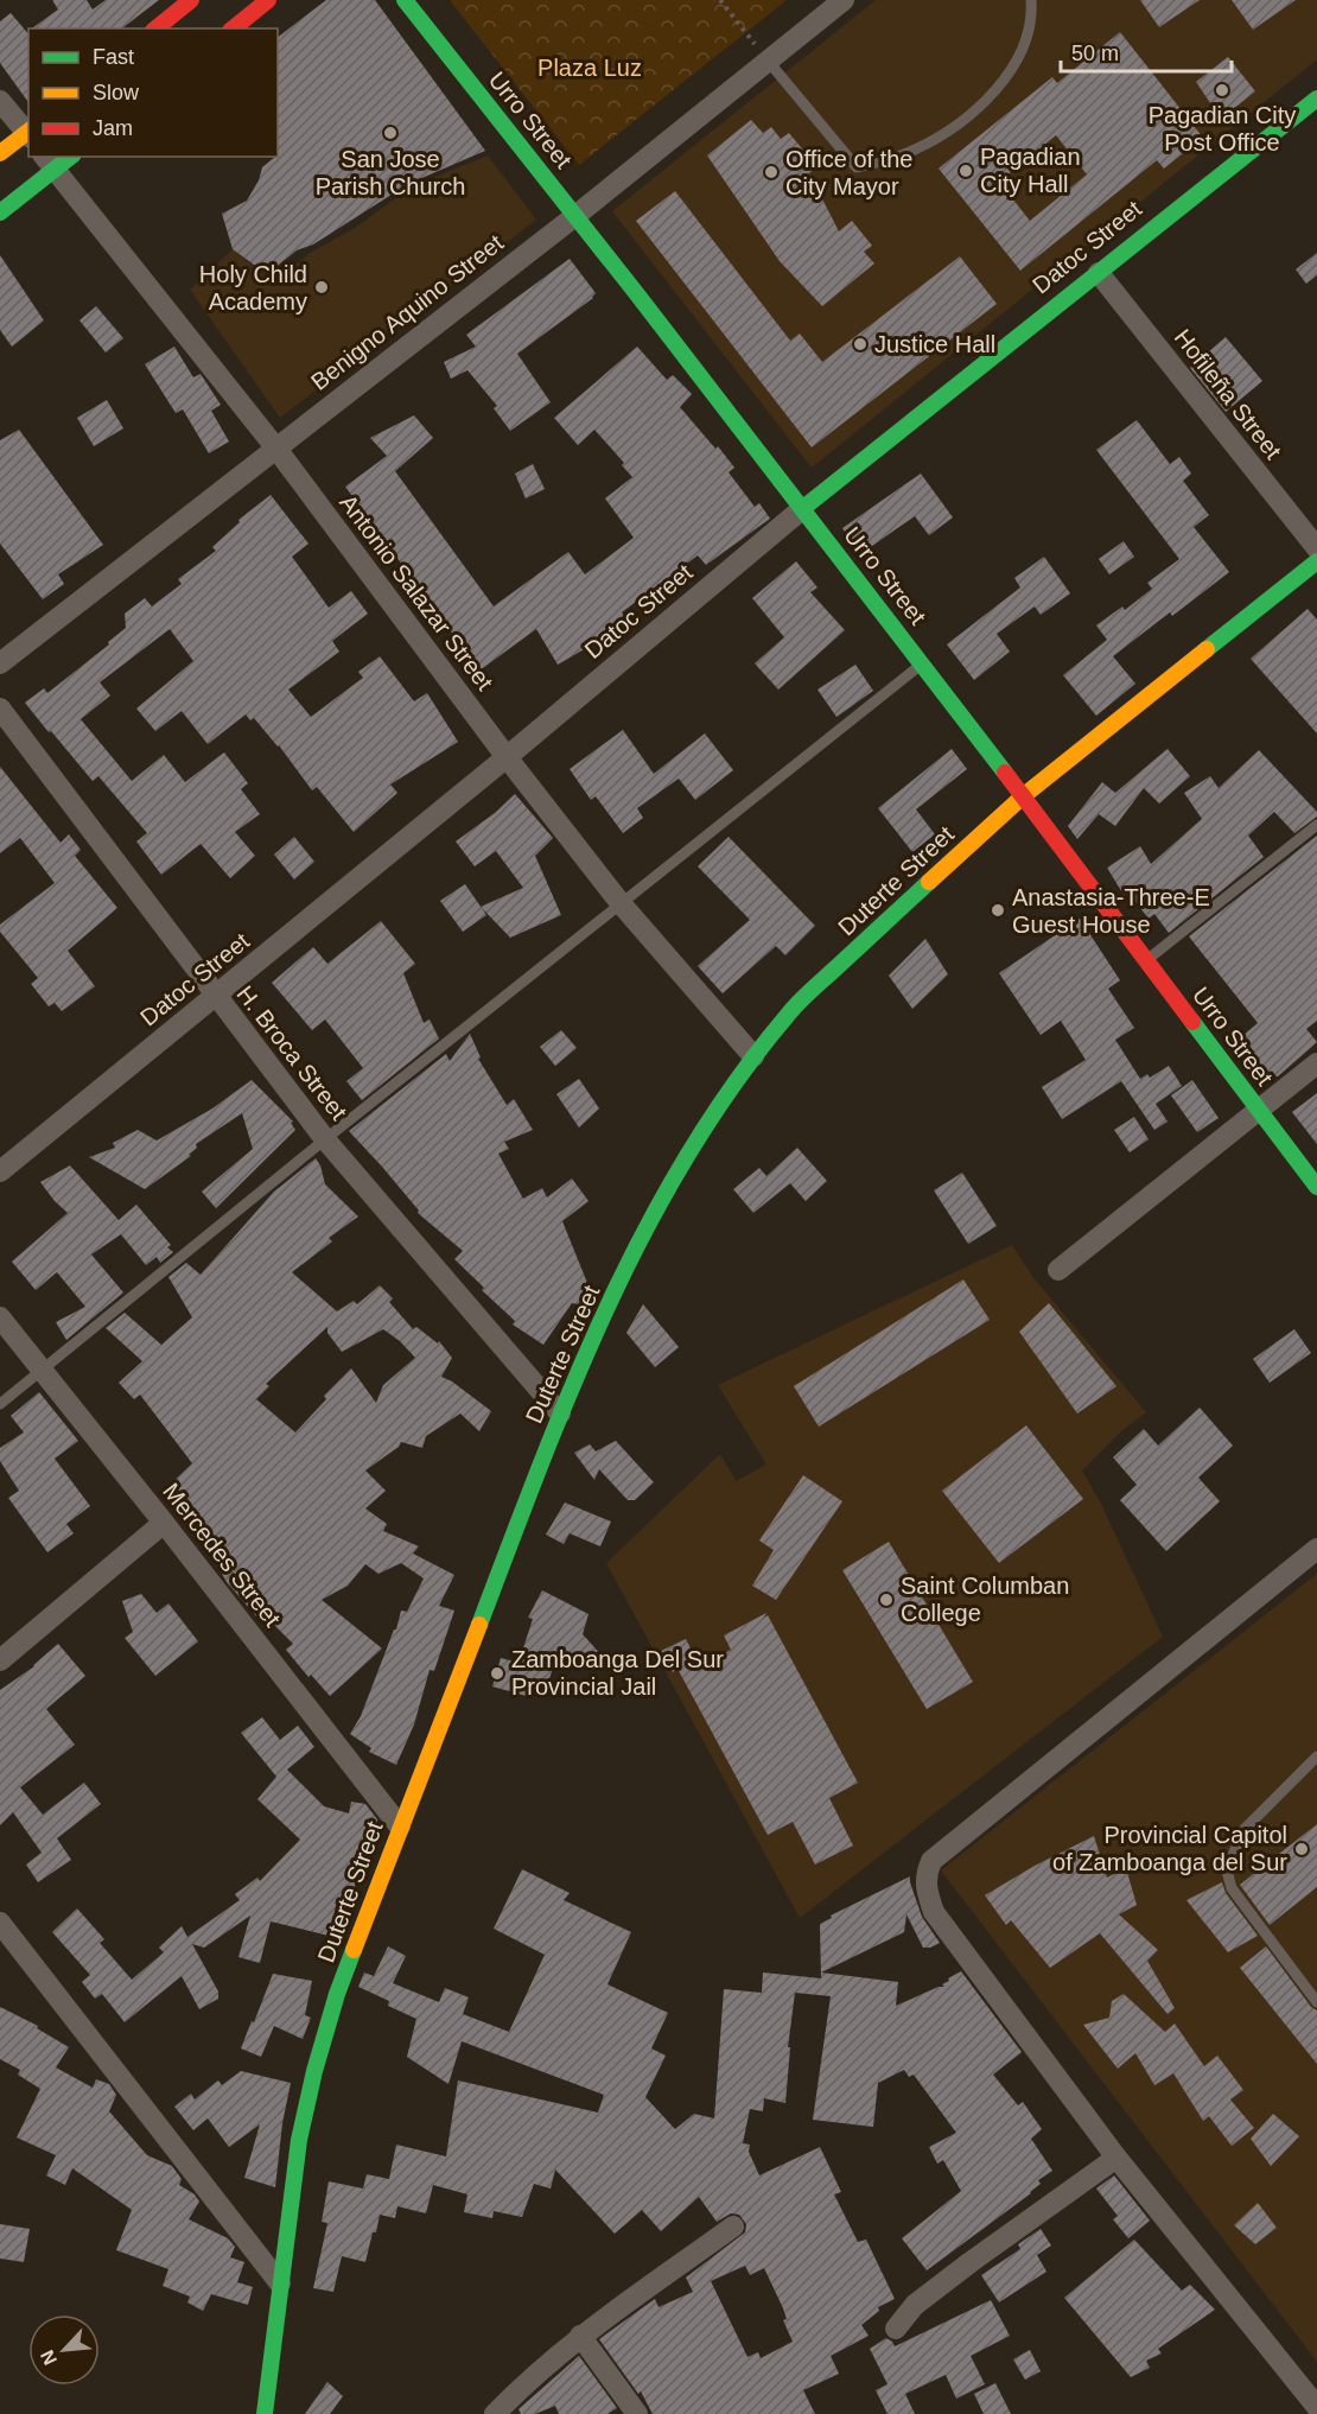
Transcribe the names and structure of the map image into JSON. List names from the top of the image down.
{
  "streets": {
    "main road": ["Urro Street", "Datoc Street", "Duterte Street"],
    "street": [
      "Benigno Aquino Street",
      "Hofileña Street",
      "Antonio Salazar Street",
      "H. Broca Street",
      "Mercedes Street"
    ]
  },
  "crossings": [
    ["Urro Street", "Datoc Street"],
    ["Urro Street", "Benigno Aquino Street"],
    ["Urro Street", "Duterte Street"],
    ["Datoc Street", "Hofileña Street"],
    ["Datoc Street", "Antonio Salazar Street"],
    ["Datoc Street", "H. Broca Street"],
    ["Benigno Aquino Street", "Antonio Salazar Street"],
    ["Antonio Salazar Street", "Duterte Street"],
    ["Duterte Street", "H. Broca Street"],
    ["Duterte Street", "Mercedes Street"]
  ],
  "parks": ["Plaza Luz"],
  "places": [
    "Pagadian City Post Office",
    "San Jose Parish Church",
    "Pagadian City Hall",
    "Office of the City Mayor",
    "Holy Child Academy",
    "Justice Hall",
    "Anastasia-Three-E Guest House",
    "Saint Columban College",
    "Zamboanga Del Sur Provincial Jail",
    "Provincial Capitol of Zamboanga del Sur"
  ],
  "legend": ["Fast", "Slow", "Jam"],
  "scale_bar": "50 m",
  "north": "bottom left"
}
